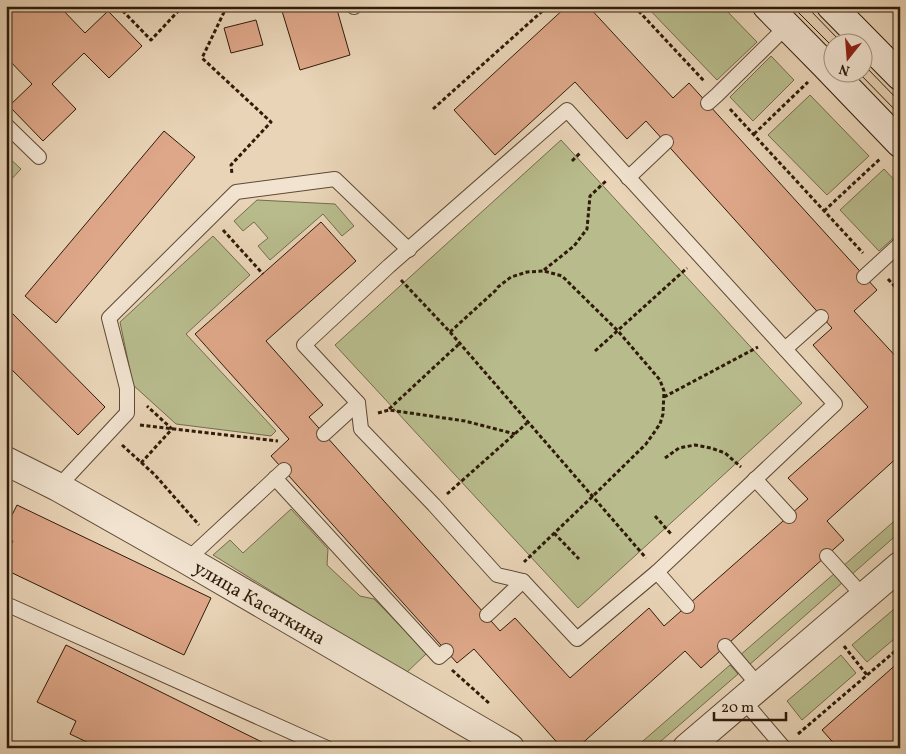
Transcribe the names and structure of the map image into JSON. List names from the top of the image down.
{
  "streets": {
    "street": ["улица Касаткина"]
  },
  "scale_bar": "20 m",
  "north": "bottom"
}
